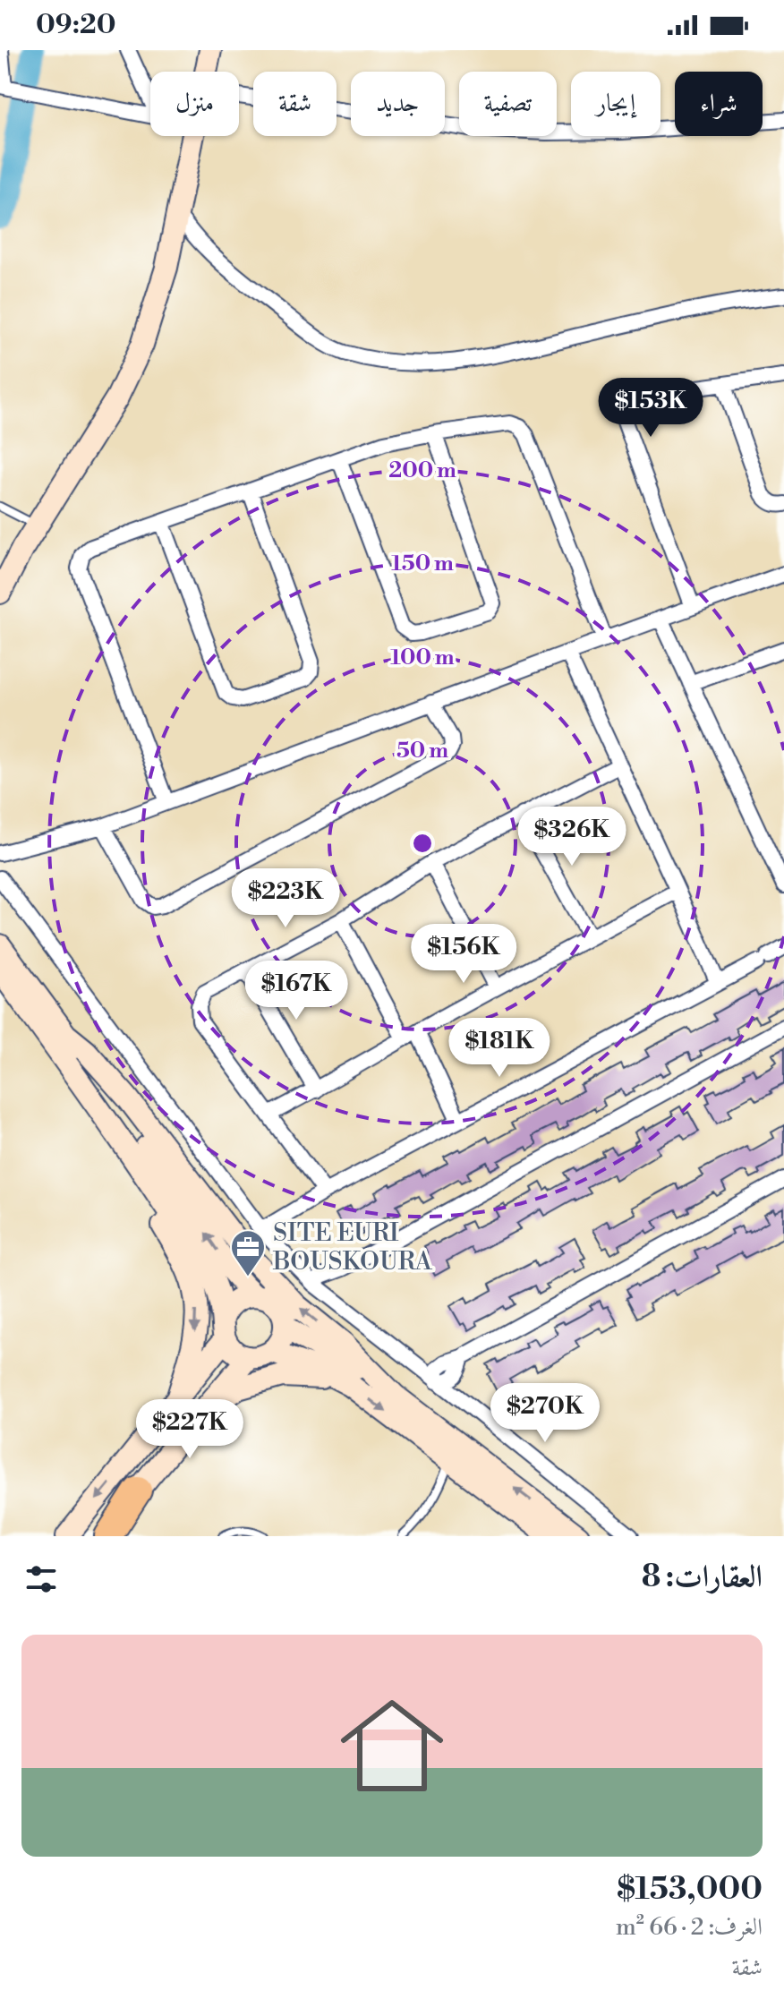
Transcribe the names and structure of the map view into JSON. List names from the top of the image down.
{
  "places": {
    "office": ["SITE EURI BOUSKOURA"]
  },
  "page": {
    "status": "09:20",
    "chip": [
      "شراء",
      "إيجار",
      "تصفية",
      "جديد",
      "شقة",
      "منزل"
    ],
    "price": [
      "$153K",
      "$326K",
      "$223K",
      "$156K",
      "$167K",
      "$181K",
      "$270K",
      "$227K"
    ],
    "heading": "العقارات: 8",
    "list": [
      {
        "name": "$153,000",
        "note": "الغرف: 2 · 66 m² · شقة"
      }
    ]
  },
  "rings": [
    "200 m",
    "150 m",
    "100 m",
    "50 m"
  ]
}
